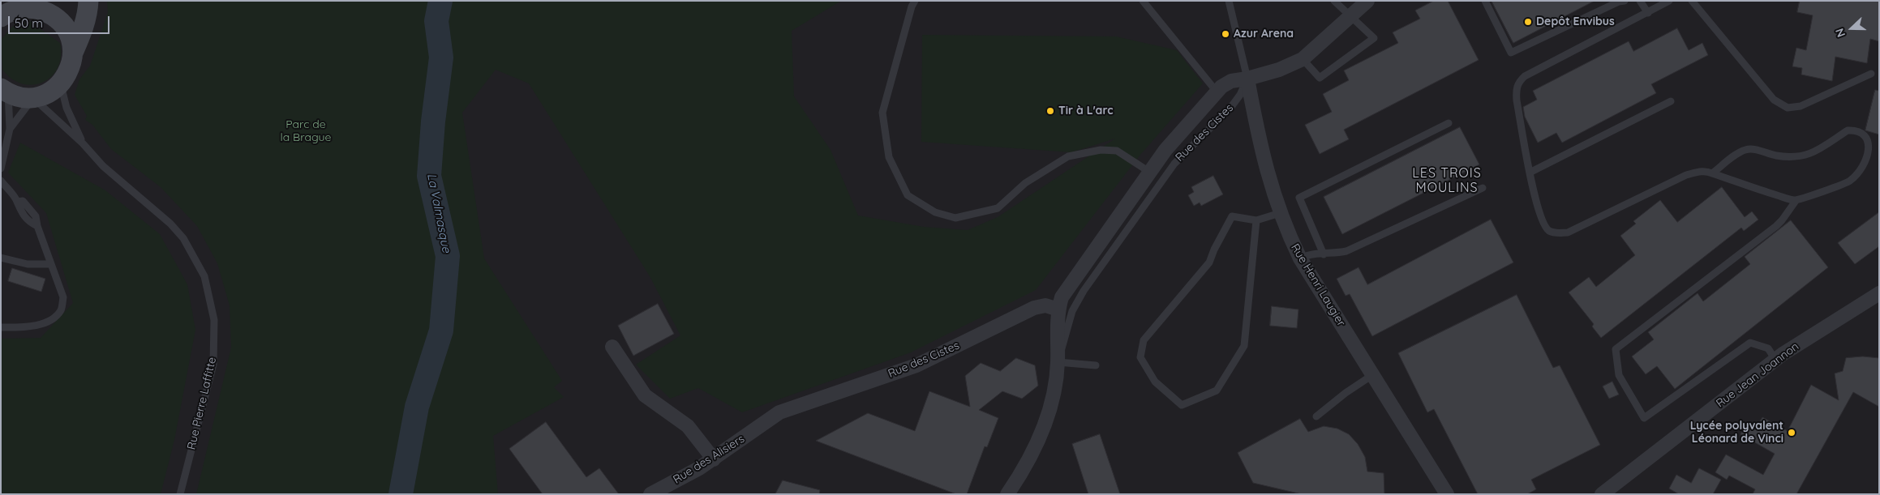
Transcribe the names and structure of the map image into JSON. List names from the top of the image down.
{
  "streets": {
    "street": [
      "Rue des Cistes",
      "Rue Henri Laugier",
      "Rue Jean Joannon",
      "Rue des Alisiers"
    ],
    "lane": ["Rue Pierre Laffitte"]
  },
  "crossings": [
    ["Rue des Cistes", "Rue Henri Laugier"],
    ["Rue des Cistes", "Rue des Alisiers"]
  ],
  "districts": ["LES TROIS MOULINS"],
  "water": ["La Valmasque"],
  "parks": ["Parc de la Brague"],
  "places": [
    "Depôt Envibus",
    "Azur Arena",
    "Tir à L'arc",
    "Lycée polyvalent Léonard de Vinci"
  ],
  "scale_bar": "50 m",
  "north": "left"
}
